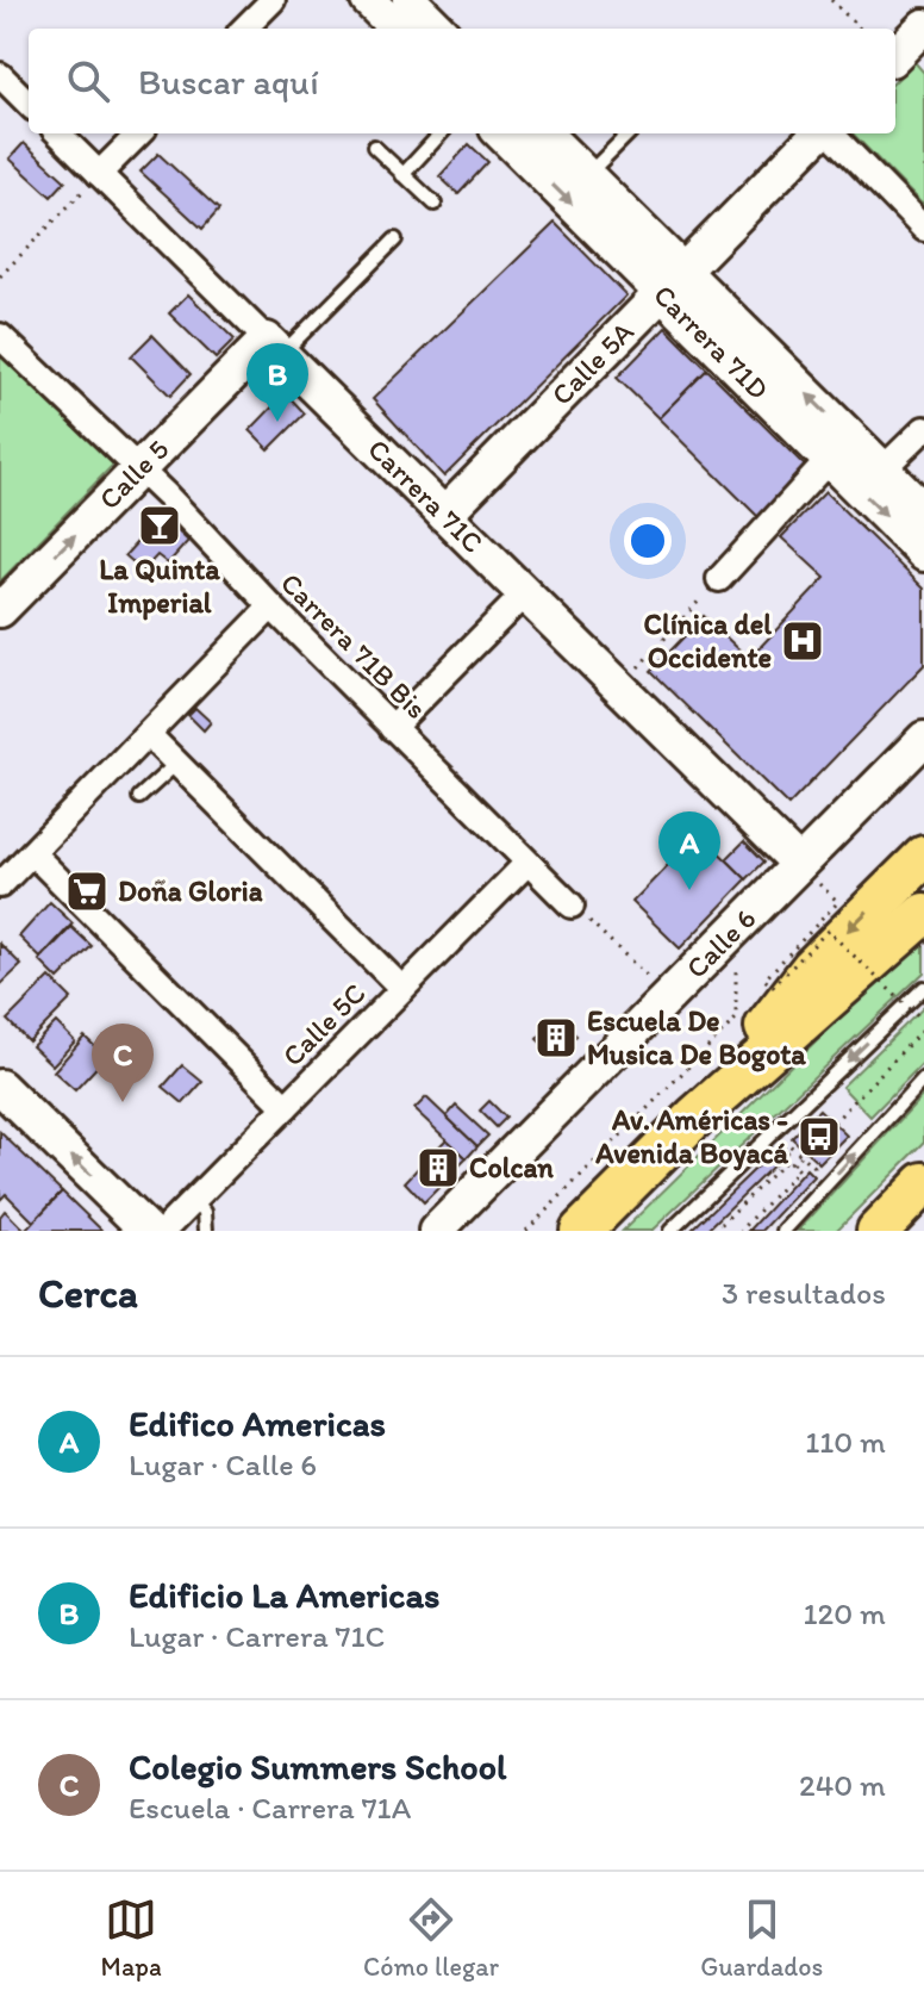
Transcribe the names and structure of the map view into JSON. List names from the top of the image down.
{
  "streets": {
    "street": [
      "Carrera 71D",
      "Calle 5A",
      "Calle 5",
      "Carrera 71C",
      "Carrera 71B Bis",
      "Calle 6",
      "Calle 5C"
    ]
  },
  "crossings": [
    ["Carrera 71D", "Calle 5A"],
    ["Calle 5A", "Carrera 71C"],
    ["Calle 5", "Carrera 71C"],
    ["Calle 5", "Carrera 71B Bis"],
    ["Carrera 71C", "Calle 6"],
    ["Carrera 71B Bis", "Calle 5C"]
  ],
  "places": {
    "bar": ["La Quinta Imperial"],
    "hospital": ["Clínica del Occidente"],
    "supermarket": ["Doña Gloria"],
    "building": ["Escuela De Musica De Bogota", "Colcan"],
    "bus stop": ["Av. Américas - Avenida Boyacá"]
  },
  "page": {
    "search": "Buscar aquí",
    "pins": ["B", "A", "C"],
    "heading": ["Cerca", "3 resultados"],
    "list": [
      {
        "mark": "A",
        "name": "Edifico Americas",
        "note": "Lugar · Calle 6",
        "value": "110 m"
      },
      {
        "mark": "B",
        "name": "Edificio La Americas",
        "note": "Lugar · Carrera 71C",
        "value": "120 m"
      },
      {
        "mark": "C",
        "name": "Colegio Summers School",
        "note": "Escuela · Carrera 71A",
        "value": "240 m"
      }
    ],
    "nav": ["Mapa", "Cómo llegar", "Guardados"]
  }
}
